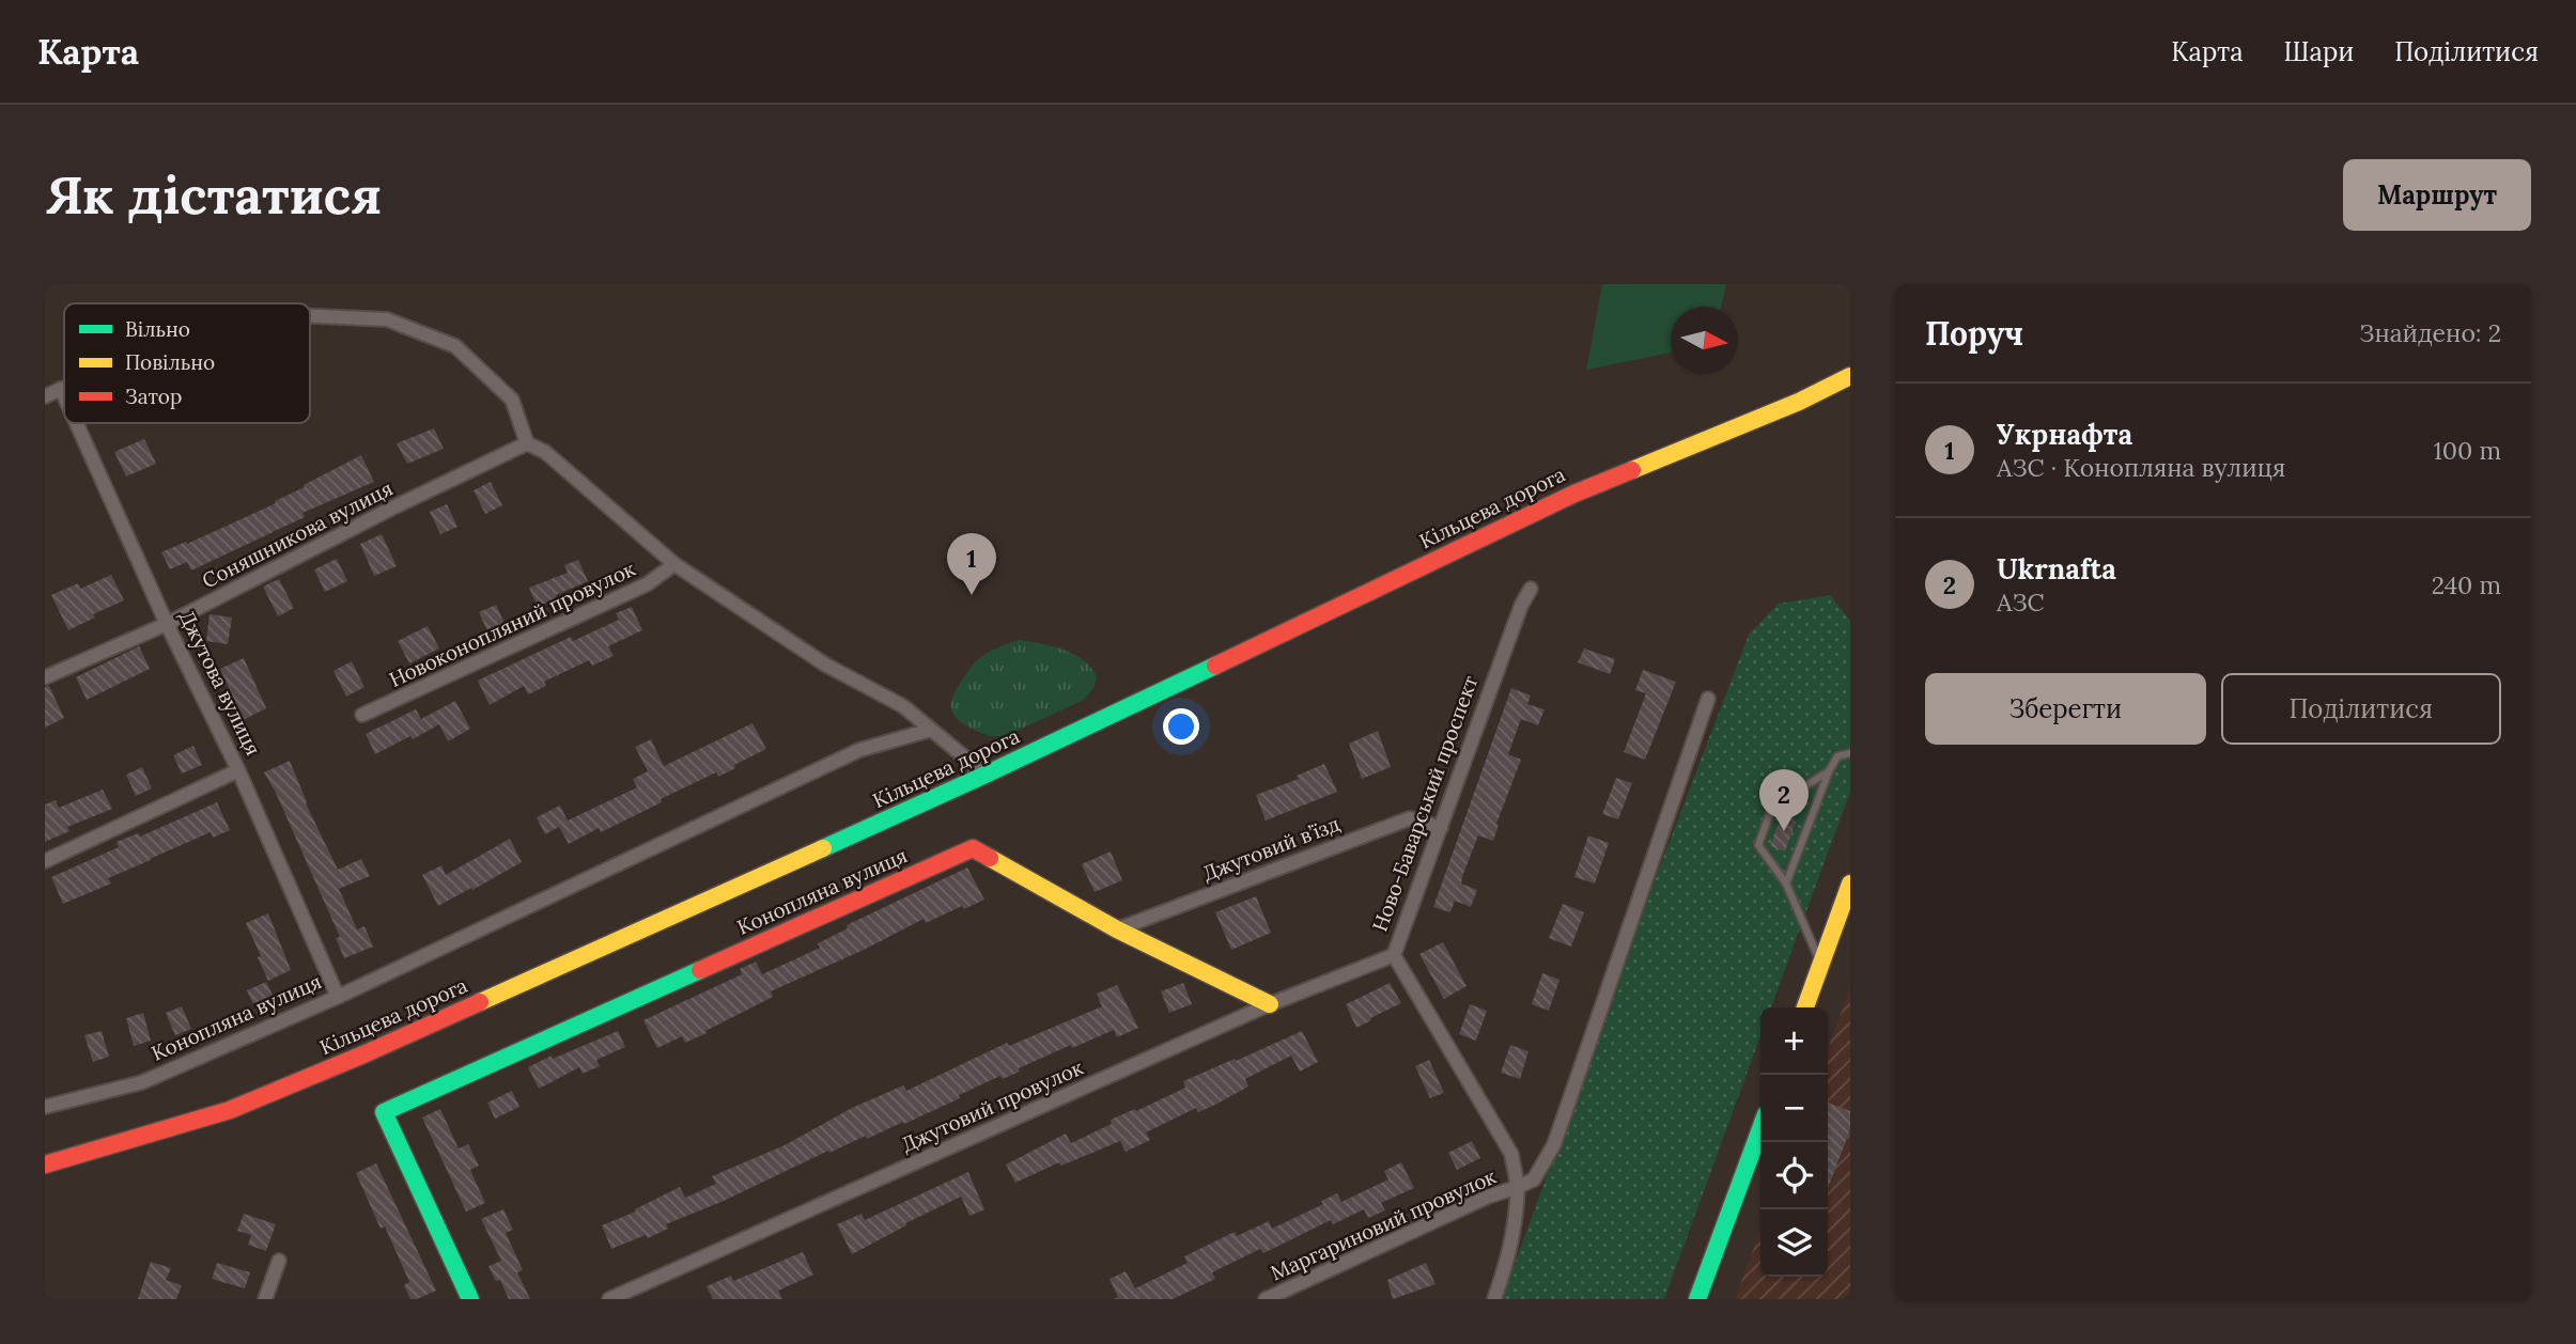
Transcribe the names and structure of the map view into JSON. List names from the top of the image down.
{
  "streets": {
    "main road": ["Кільцева дорога", "Конопляна вулиця"],
    "street": [
      "Соняшникова вулиця",
      "Новоконопляний провулок",
      "Джутова вулиця",
      "Ново-Баварський проспект",
      "Джутовий в’їзд",
      "Джутовий провулок",
      "Маргариновий провулок"
    ]
  },
  "crossings": [
    ["Соняшникова вулиця", "Джутова вулиця"],
    ["Джутова вулиця", "Конопляна вулиця"],
    ["Ново-Баварський проспект", "Джутовий в’їзд"],
    ["Ново-Баварський проспект", "Джутовий провулок"],
    ["Ново-Баварський проспект", "Маргариновий провулок"],
    ["Джутовий в’їзд", "Конопляна вулиця"],
    ["Конопляна вулиця", "Джутовий провулок"]
  ],
  "legend": ["Вільно", "Повільно", "Затор"],
  "north": "right",
  "page": {
    "header": "Карта",
    "nav": ["Карта", "Шари", "Поділитися"],
    "buttons": [
      "Маршрут",
      ["Зберегти", "Поділитися"]
    ],
    "title": "Як дістатися",
    "heading": ["Поруч", "Знайдено: 2"],
    "list": [
      {
        "mark": "1",
        "name": "Укрнафта",
        "note": "АЗС · Конопляна вулиця",
        "value": "100 m"
      },
      {
        "mark": "2",
        "name": "Ukrnafta",
        "note": "АЗС",
        "value": "240 m"
      }
    ],
    "pins": ["1", "2"],
    "map_buttons": ["+", "−"]
  }
}
